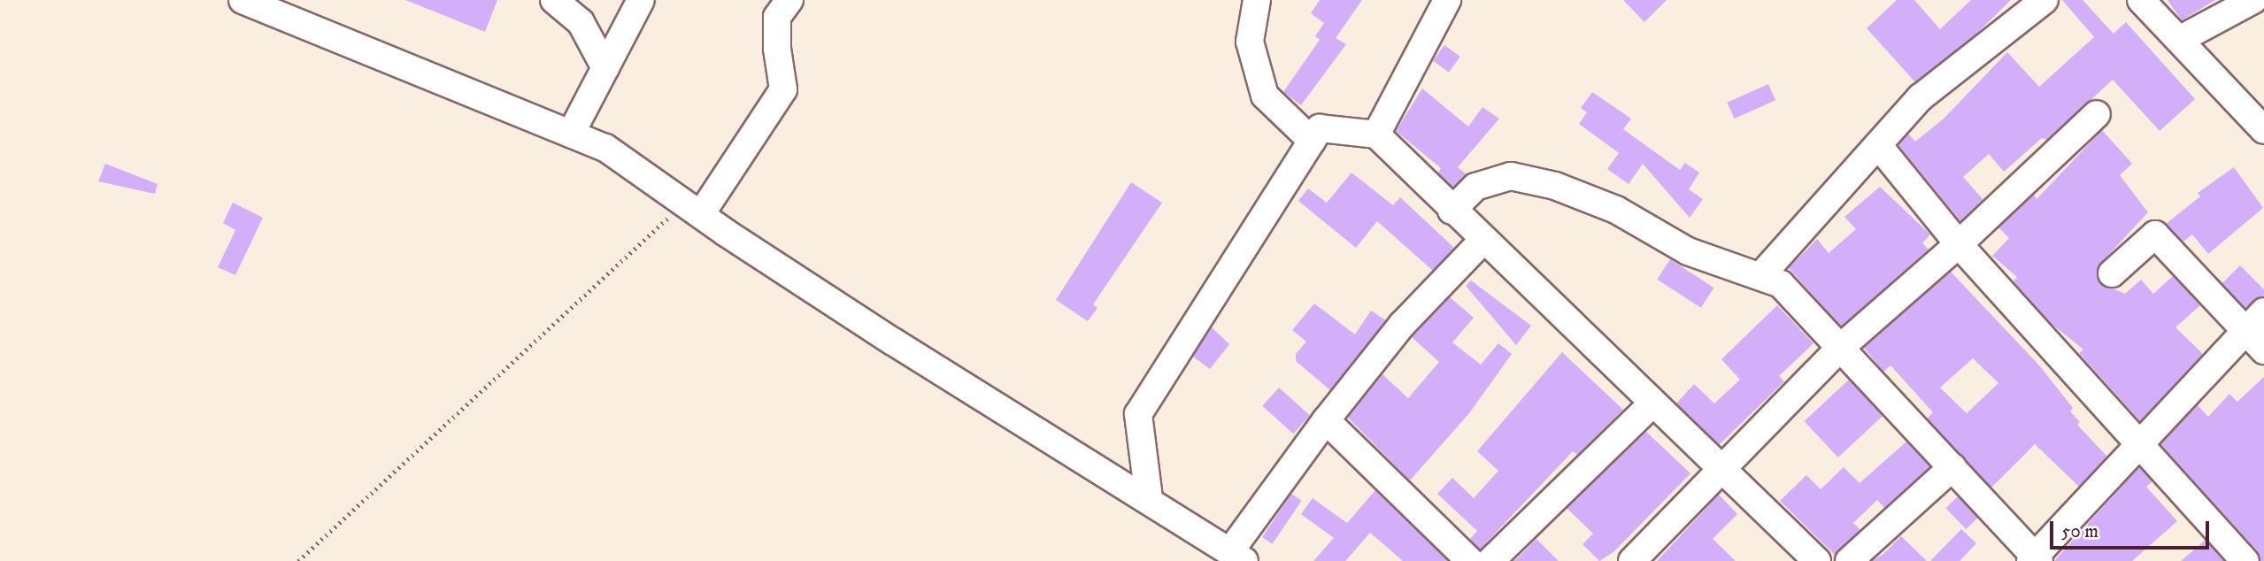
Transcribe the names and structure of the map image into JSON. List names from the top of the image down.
{
  "scale_bar": "50 m"
}
